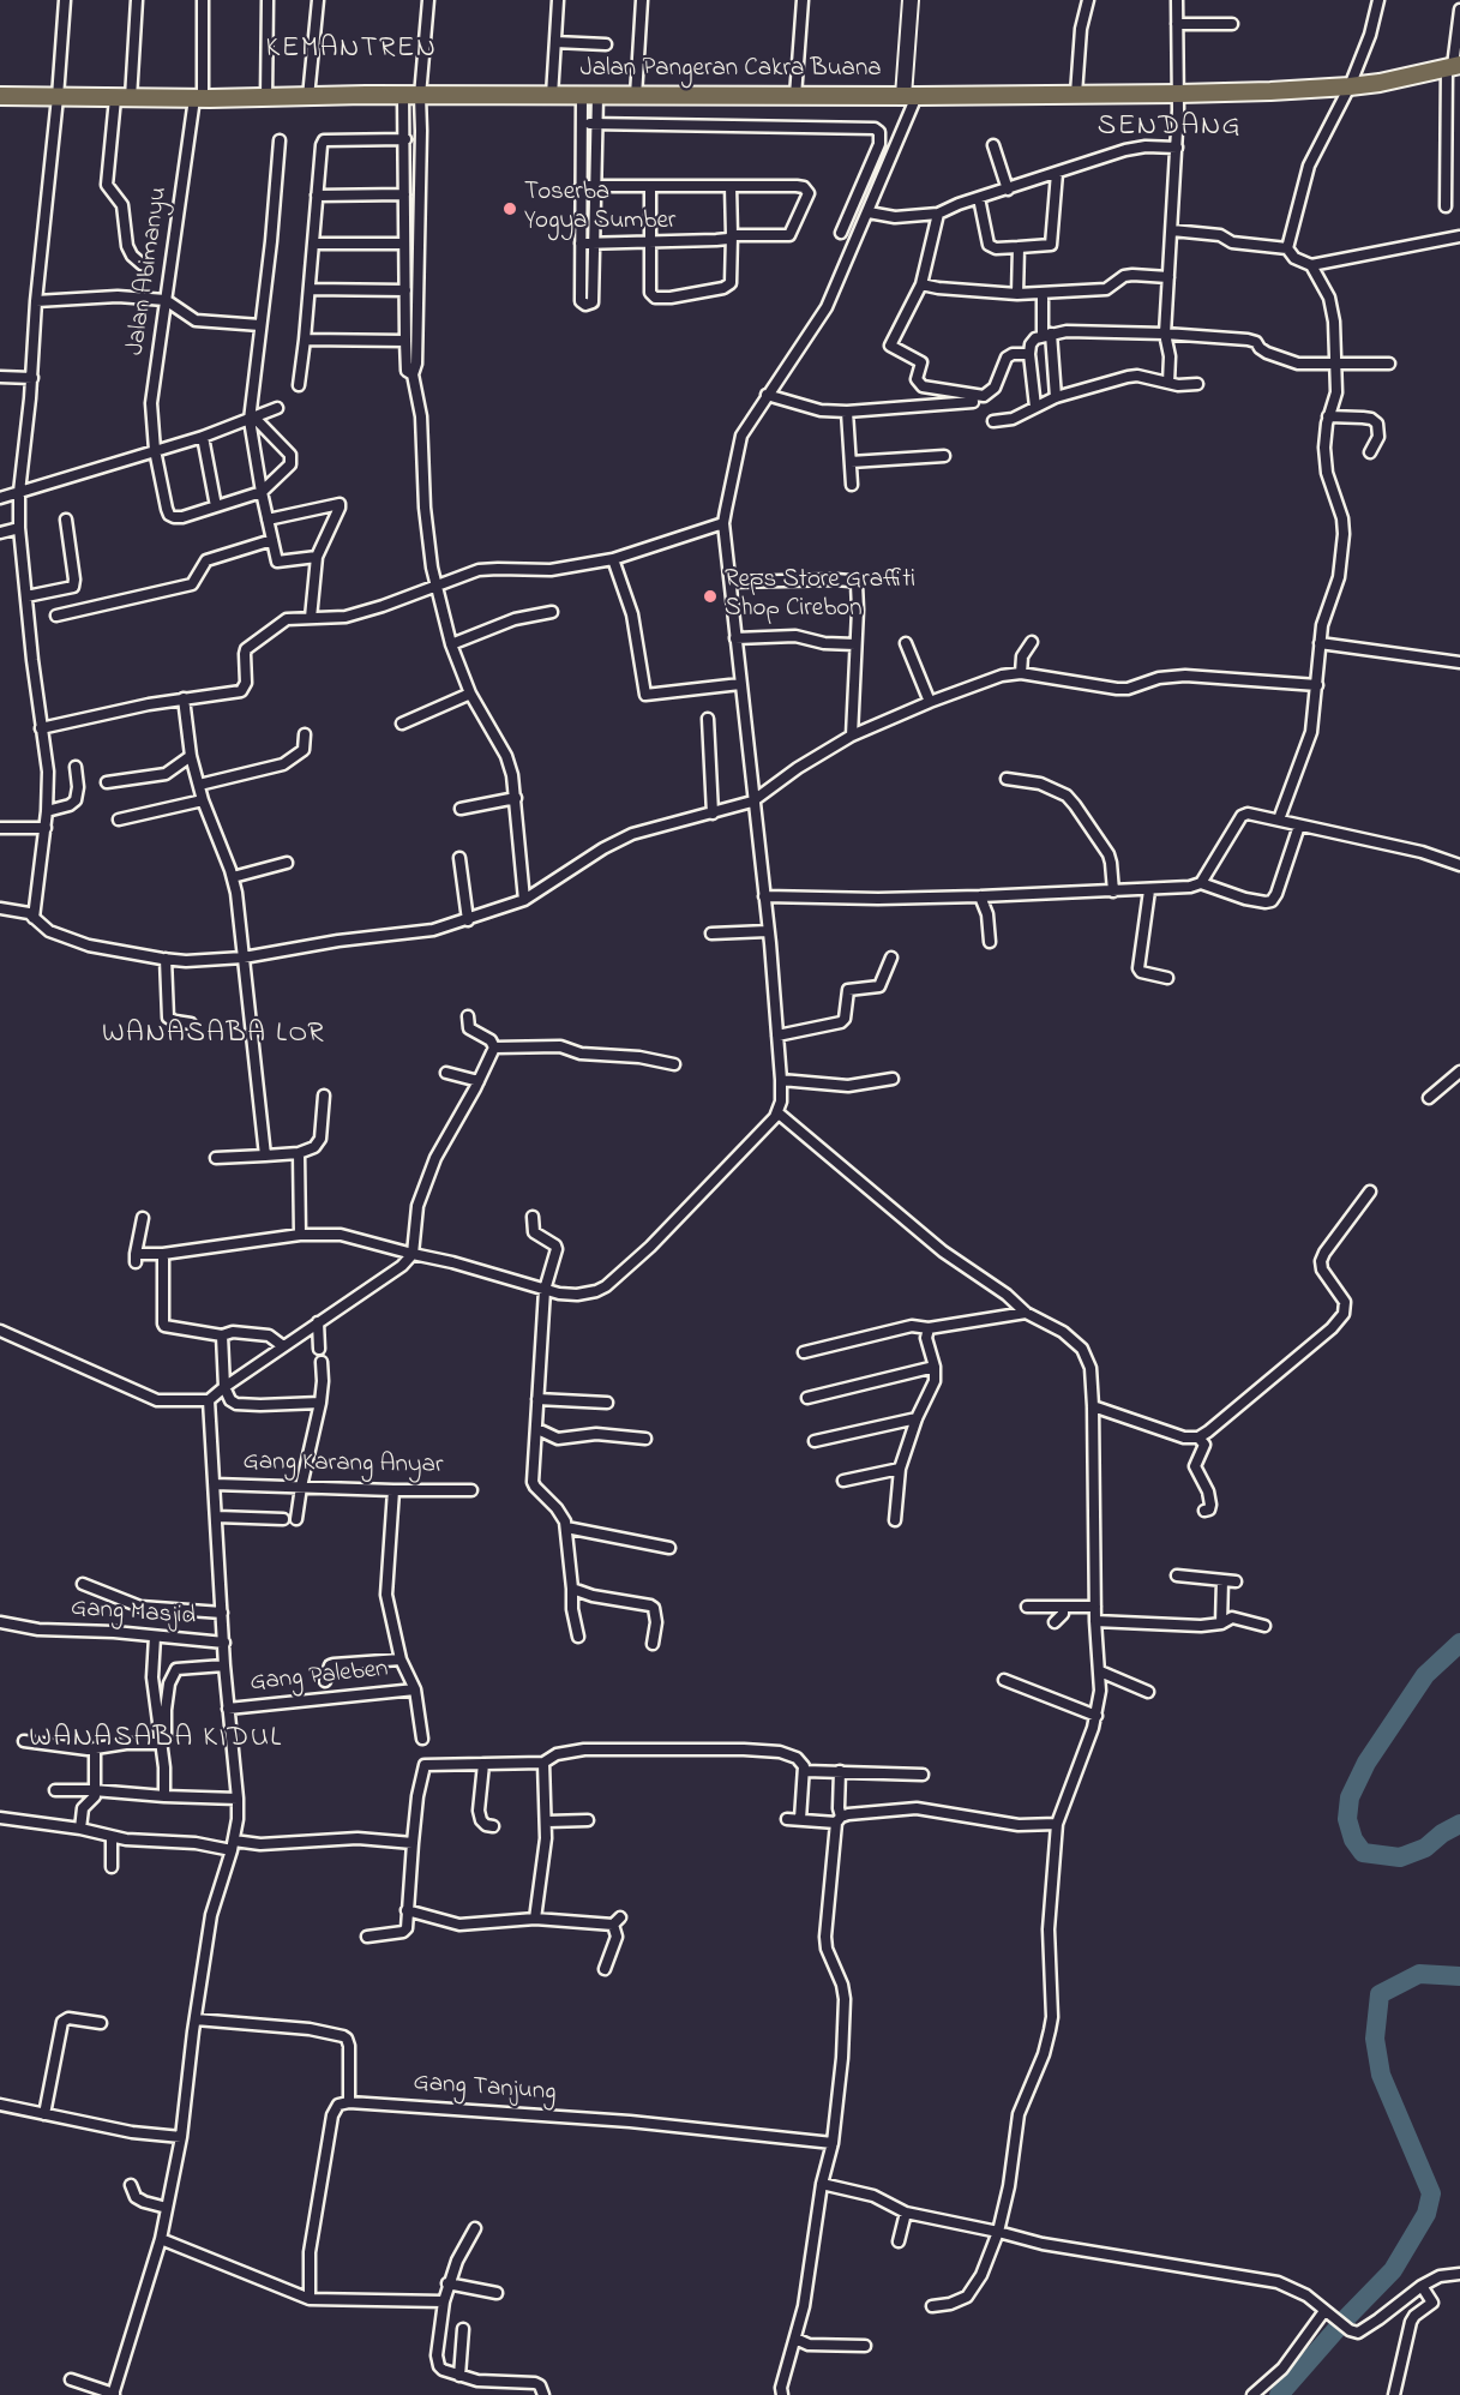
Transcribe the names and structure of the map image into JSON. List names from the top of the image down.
{
  "streets": {
    "main road": ["Jalan Pangeran Cakra Buana"],
    "street": [
      "Jalan Abimanyu",
      "Gang Karang Anyar",
      "Gang Masjid",
      "Gang Paleben",
      "Gang Tanjung"
    ]
  },
  "crossings": [
    ["Jalan Pangeran Cakra Buana", "Jalan Abimanyu"]
  ],
  "districts": [
    "KEMANTREN",
    "SENDANG",
    "WANASABA LOR",
    "WANASABA KIDUL"
  ],
  "places": ["Toserba Yogya Sumber", "Reps Store Graffiti Shop Cirebon"]
}
